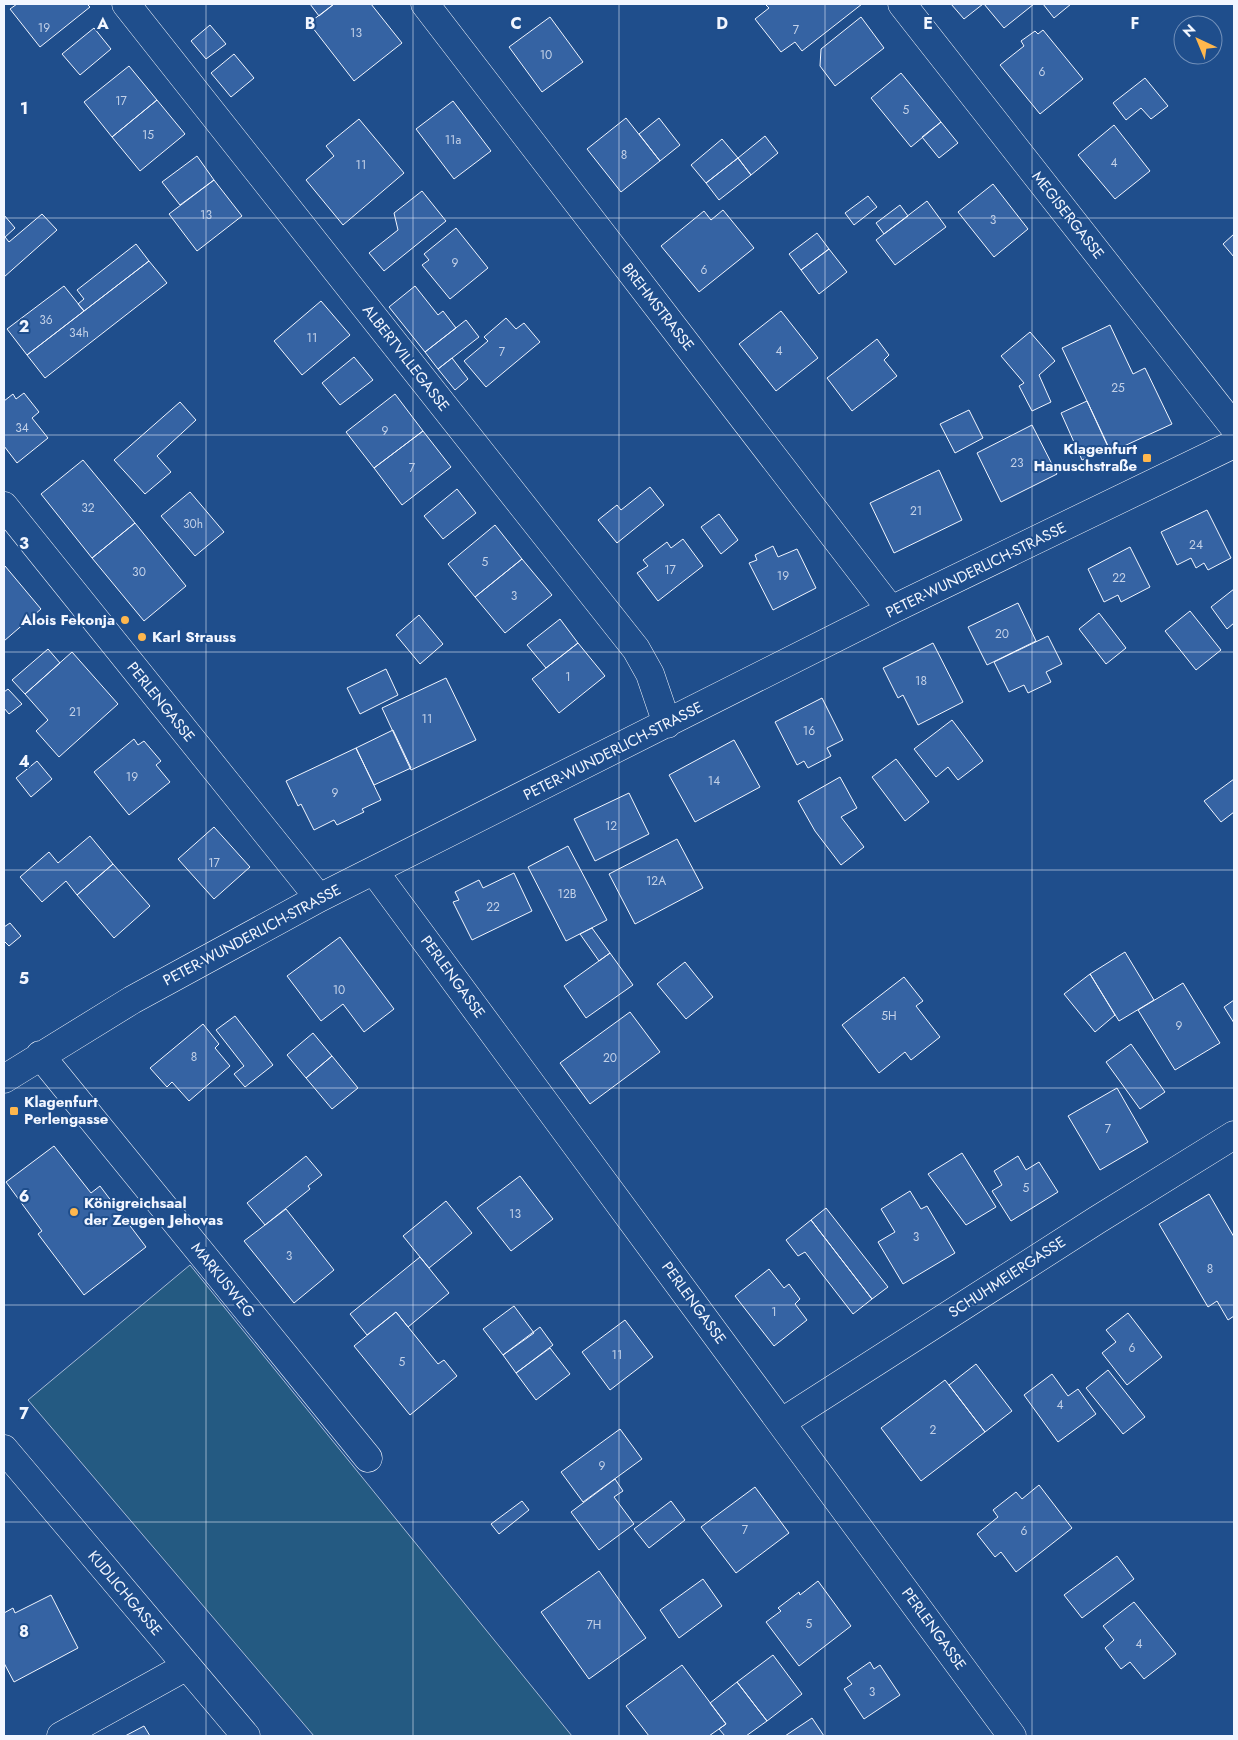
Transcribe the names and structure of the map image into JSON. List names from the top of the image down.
{
  "streets": {
    "street": [
      "MEGISERGASSE",
      "BREHMSTRASSE",
      "ALBERTVILLEGASSE",
      "PETER-WUNDERLICH-STRASSE",
      "PERLENGASSE",
      "SCHUHMEIERGASSE",
      "MARKUSWEG",
      "KUDLICHGASSE"
    ]
  },
  "crossings": [
    ["BREHMSTRASSE", "PETER-WUNDERLICH-STRASSE"],
    ["ALBERTVILLEGASSE", "PETER-WUNDERLICH-STRASSE"],
    ["PETER-WUNDERLICH-STRASSE", "PERLENGASSE"],
    ["PETER-WUNDERLICH-STRASSE", "MARKUSWEG"],
    ["PERLENGASSE", "SCHUHMEIERGASSE"]
  ],
  "places": {
    "transit": ["Klagenfurt Hanuschstraße", "Klagenfurt Perlengasse"],
    "other": ["Alois Fekonja", "Karl Strauss", "Königreichsaal der Zeugen Jehovas"]
  },
  "house_numbers": [
    "19",
    "7",
    "13",
    "10",
    "6",
    "17",
    "5",
    "15",
    "11a",
    "8",
    "4",
    "11",
    "13",
    "3",
    "9",
    "6",
    "36",
    "34h",
    "11",
    "4",
    "7",
    "25",
    "34",
    "9",
    "23",
    "7",
    "32",
    "21",
    "30h",
    "24",
    "5",
    "17",
    "30",
    "19",
    "22",
    "3",
    "20",
    "1",
    "18",
    "21",
    "11",
    "16",
    "19",
    "14",
    "9",
    "12",
    "17",
    "12A",
    "12B",
    "22",
    "10",
    "5H",
    "9",
    "8",
    "20",
    "7",
    "5",
    "13",
    "3",
    "3",
    "8",
    "1",
    "6",
    "11",
    "5",
    "4",
    "2",
    "9",
    "7",
    "6",
    "5",
    "7H",
    "4",
    "3"
  ],
  "north": "top left",
  "grid": {
    "columns": [
      "A",
      "B",
      "C",
      "D",
      "E",
      "F"
    ],
    "rows": [
      "1",
      "2",
      "3",
      "4",
      "5",
      "6",
      "7",
      "8"
    ]
  }
}
